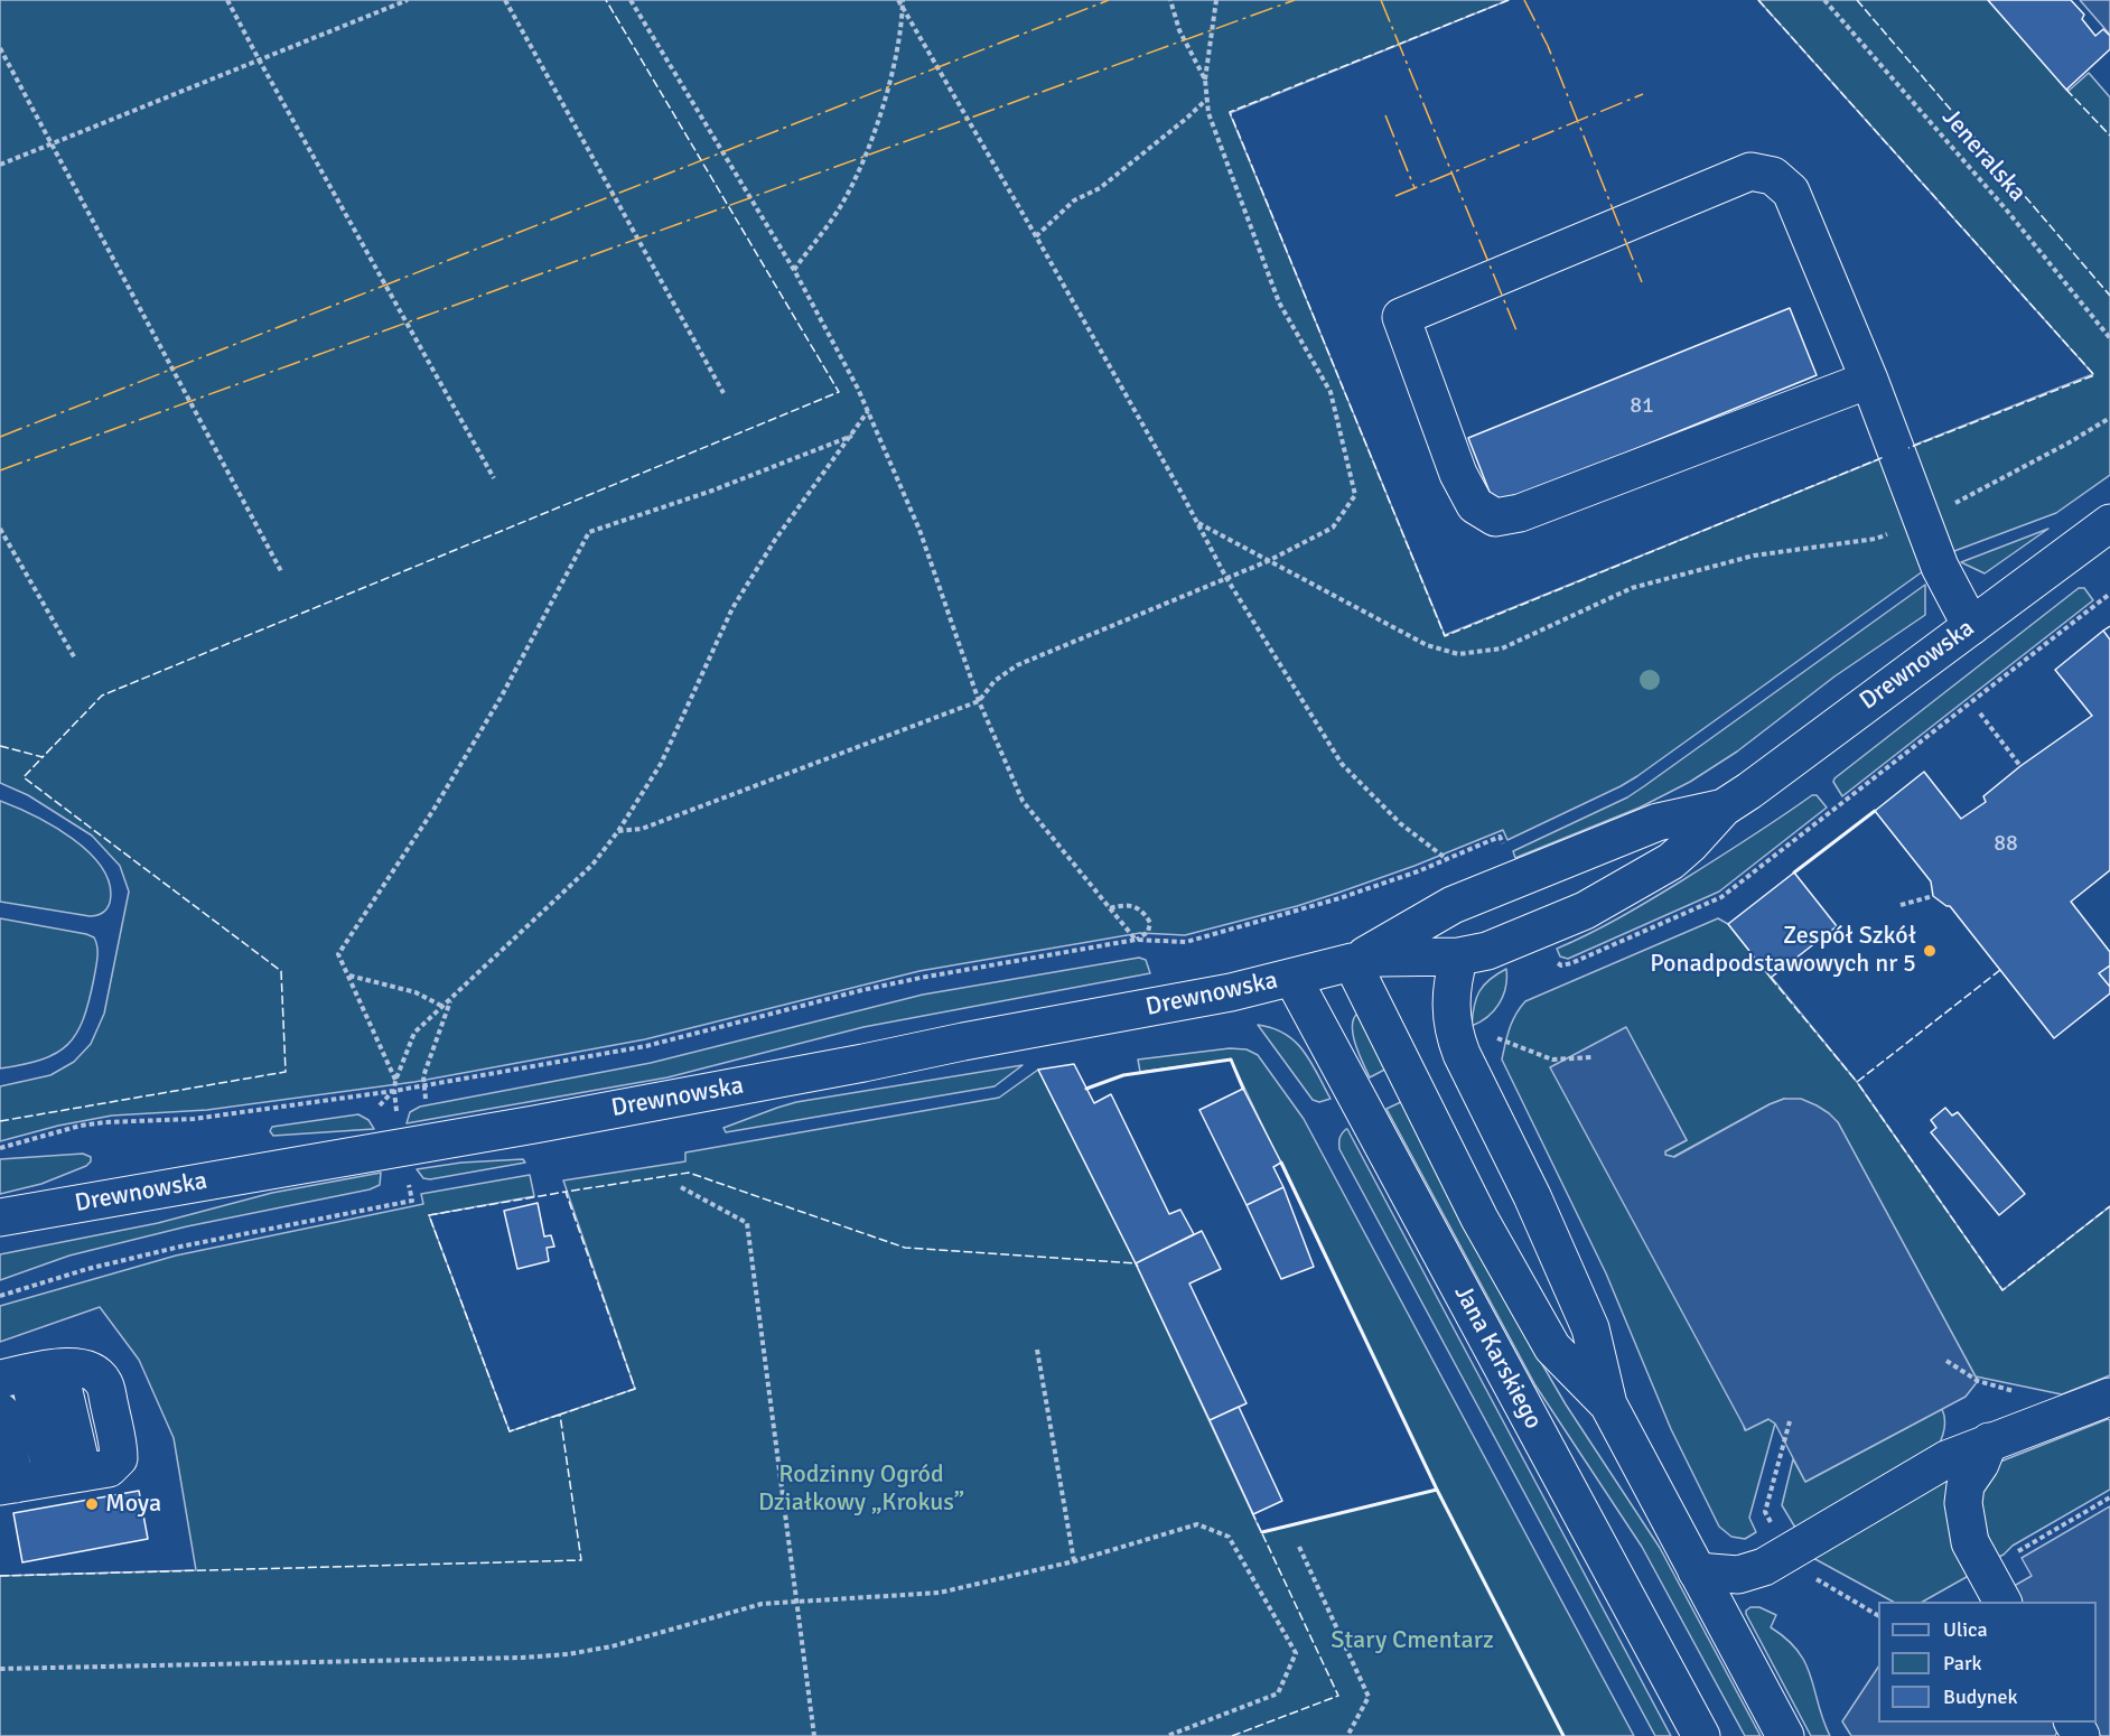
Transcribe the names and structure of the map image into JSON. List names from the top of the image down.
{
  "streets": {
    "main road": ["Drewnowska", "Jana Karskiego"],
    "path": ["Jeneralska"]
  },
  "crossings": [
    ["Drewnowska", "Jana Karskiego"]
  ],
  "parks": ["Rodzinny Ogród Działkowy „Krokus”", "Stary Cmentarz"],
  "places": ["Zespół Szkół Ponadpodstawowych nr 5", "Moya"],
  "house_numbers": ["81", "88"],
  "legend": ["Ulica", "Park", "Budynek"]
}
